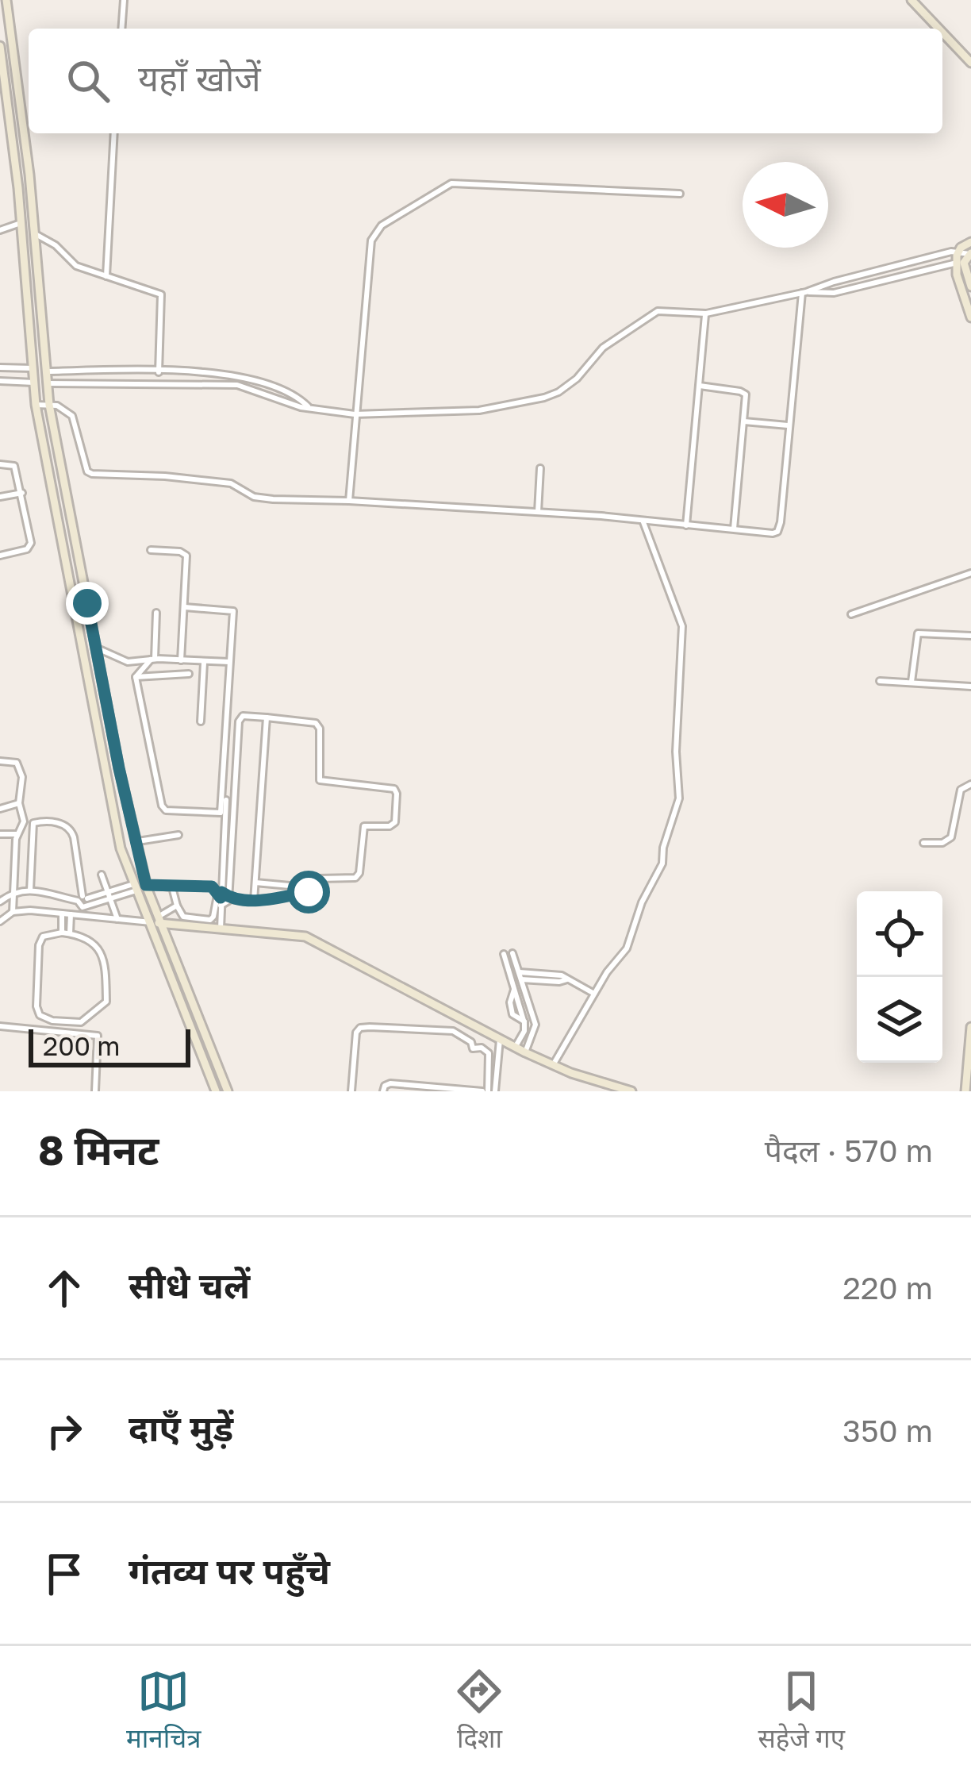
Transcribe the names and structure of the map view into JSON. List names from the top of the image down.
{
  "scale_bar": "200 m",
  "north": "left",
  "page": {
    "search": "यहाँ खोजें",
    "scale": "200 m",
    "heading": ["8 मिनट", "पैदल · 570 m"],
    "list": [
      ["सीधे चलें", "220 m"],
      ["दाएँ मुड़ें", "350 m"],
      "गंतव्य पर पहुँचे"
    ],
    "nav": ["मानचित्र", "दिशा", "सहेजे गए"]
  }
}
